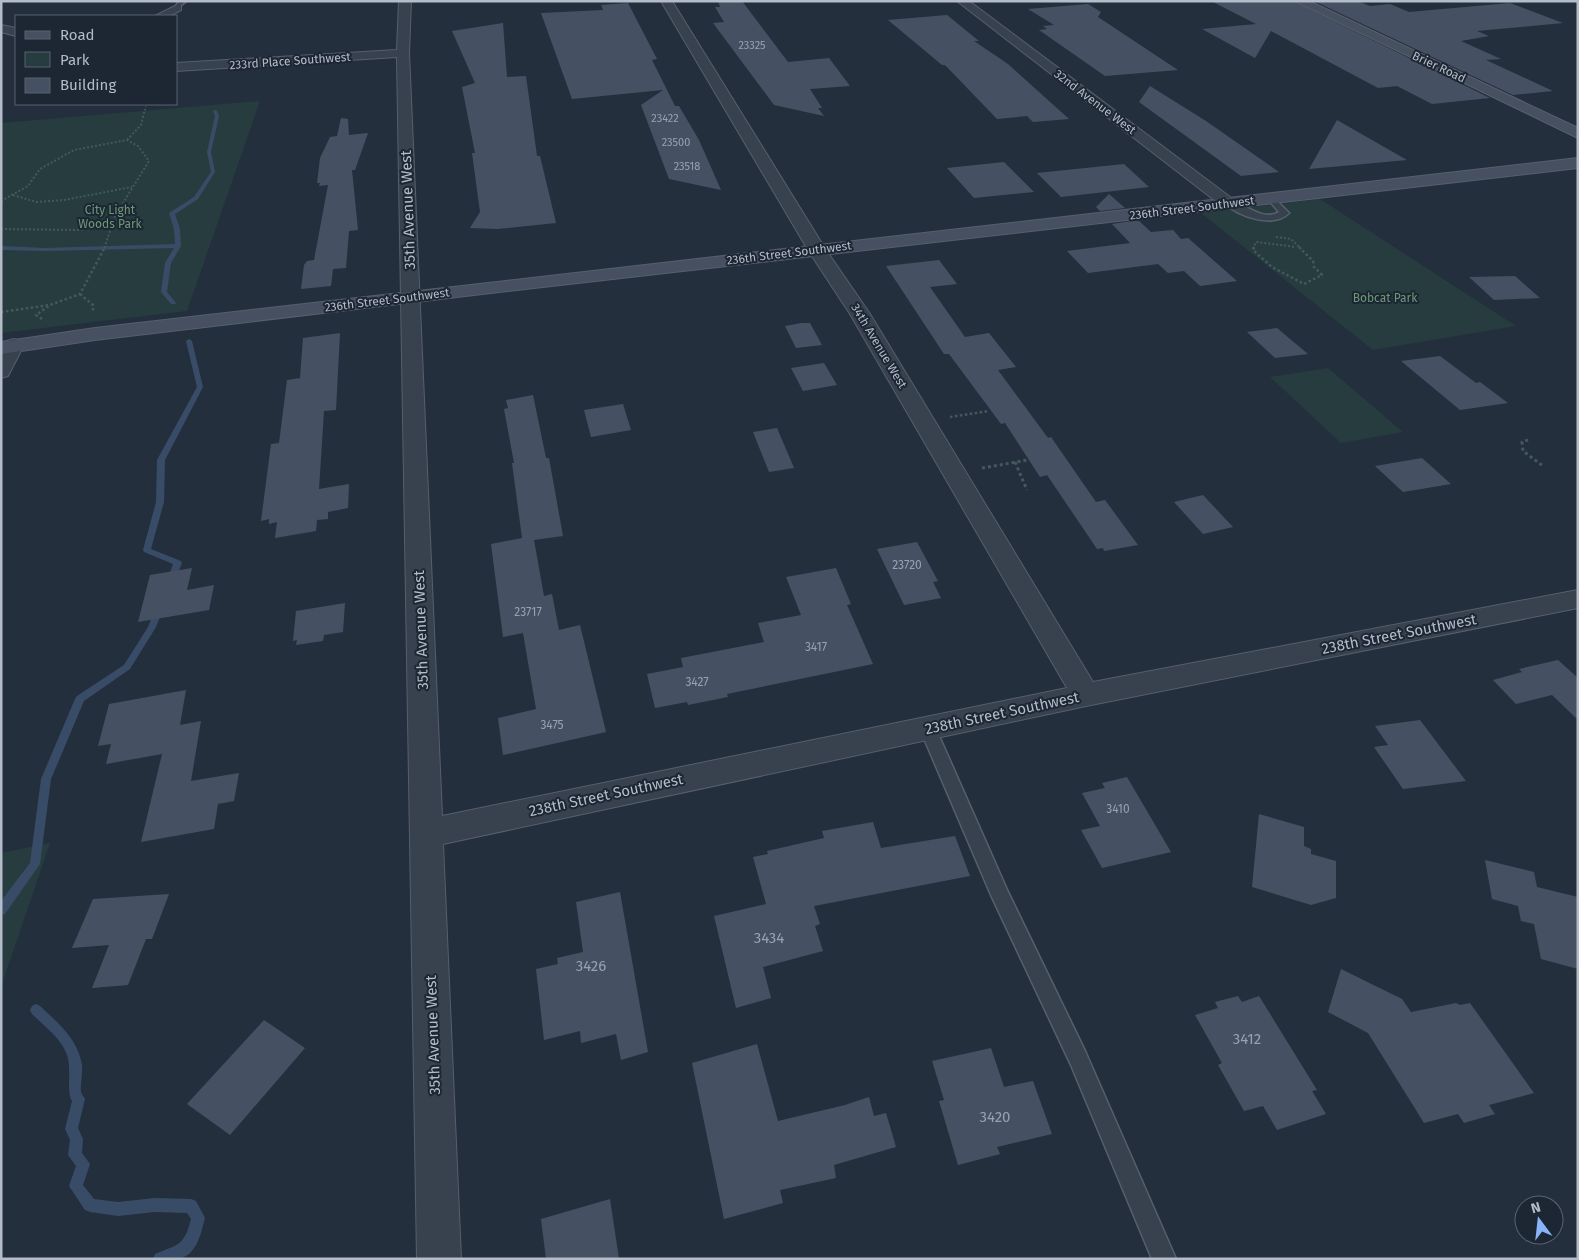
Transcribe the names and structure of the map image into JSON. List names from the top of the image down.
{
  "streets": {
    "street": [
      "233rd Place Southwest",
      "Brier Road",
      "32nd Avenue West",
      "236th Street Southwest",
      "35th Avenue West",
      "34th Avenue West",
      "238th Street Southwest"
    ]
  },
  "crossings": [
    ["233rd Place Southwest", "35th Avenue West"],
    ["32nd Avenue West", "236th Street Southwest"],
    ["236th Street Southwest", "35th Avenue West"],
    ["236th Street Southwest", "34th Avenue West"],
    ["35th Avenue West", "238th Street Southwest"],
    ["34th Avenue West", "238th Street Southwest"]
  ],
  "parks": ["City Light Woods Park", "Bobcat Park"],
  "house_numbers": [
    "23325",
    "23422",
    "23500",
    "23518",
    "23720",
    "23717",
    "3417",
    "3427",
    "3475",
    "3410",
    "3434",
    "3426",
    "3412",
    "3420"
  ],
  "legend": ["Road", "Park", "Building"],
  "north": "top"
}
